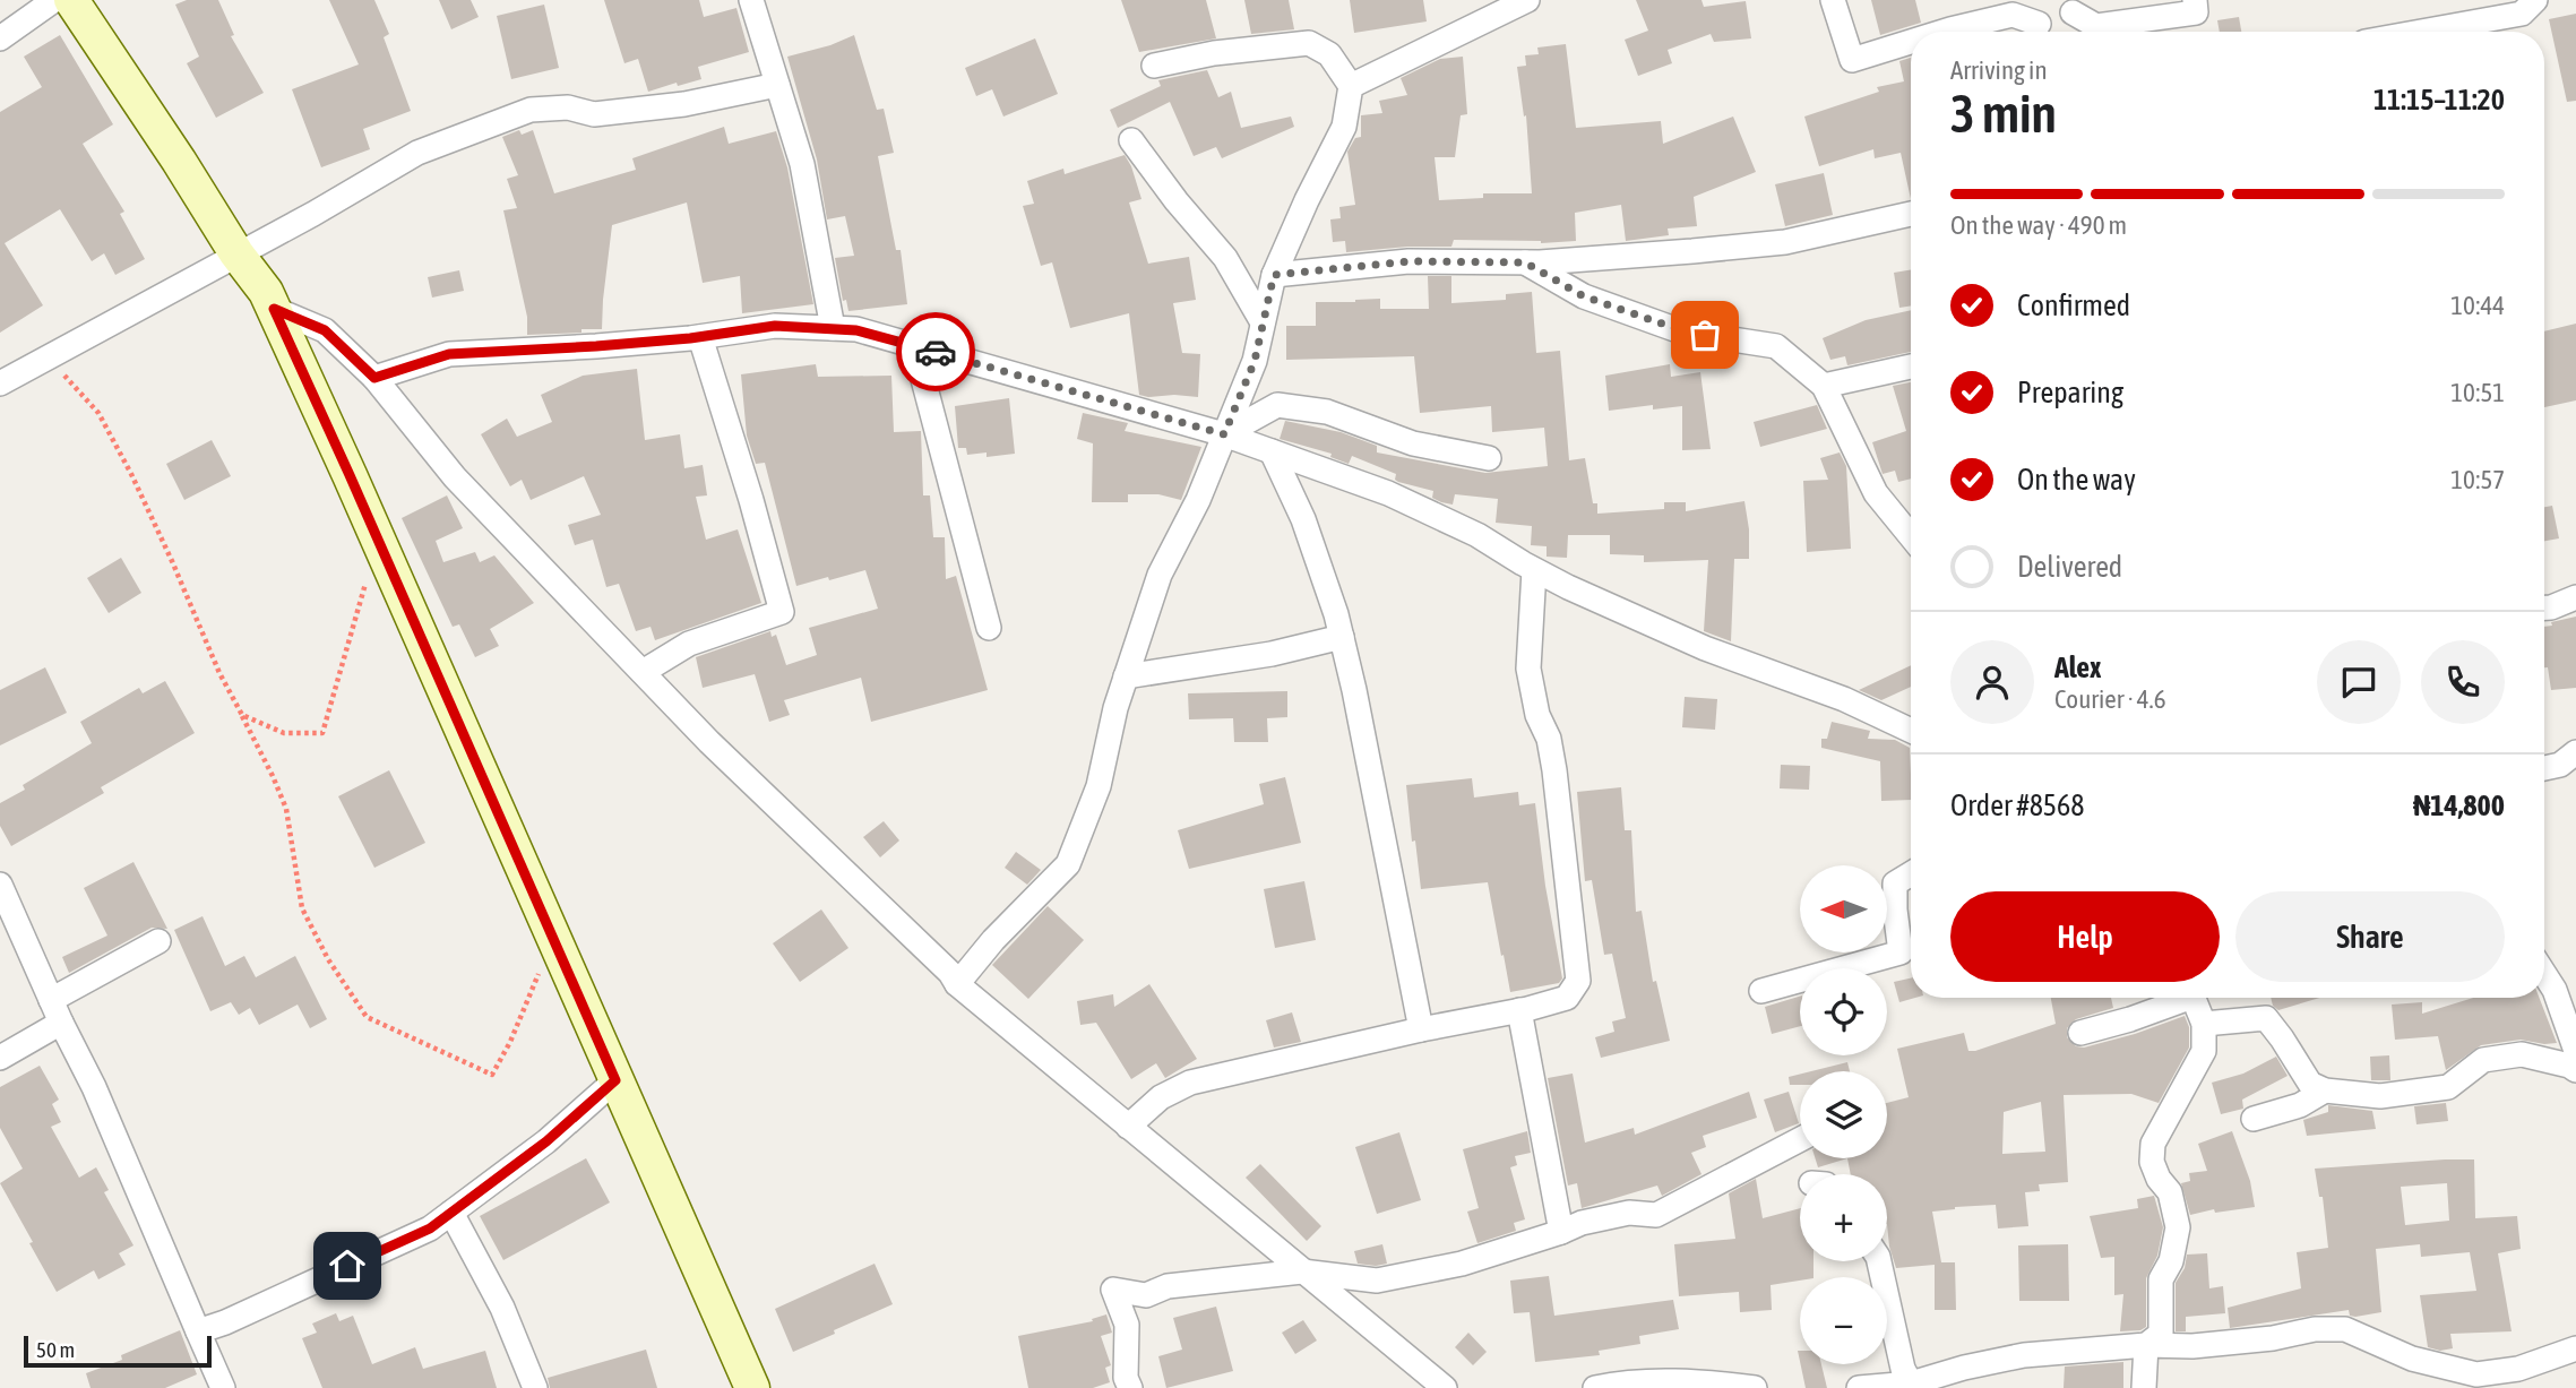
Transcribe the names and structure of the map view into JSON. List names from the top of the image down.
{
  "scale_bar": "50 m",
  "north": "left",
  "page": {
    "heading": ["3 min", "Arriving in", "11:15–11:20"],
    "panel": [
      "Alex",
      "Courier · 4.6",
      "Order #8568",
      "₦14,800"
    ],
    "bar": "On the way · 490 m",
    "list": [
      ["Confirmed", "10:44"],
      ["Preparing", "10:51"],
      ["On the way", "10:57"],
      "Delivered"
    ],
    "map_buttons": ["+", "−"],
    "buttons": ["Help", "Share"],
    "scale": "50 m"
  }
}
